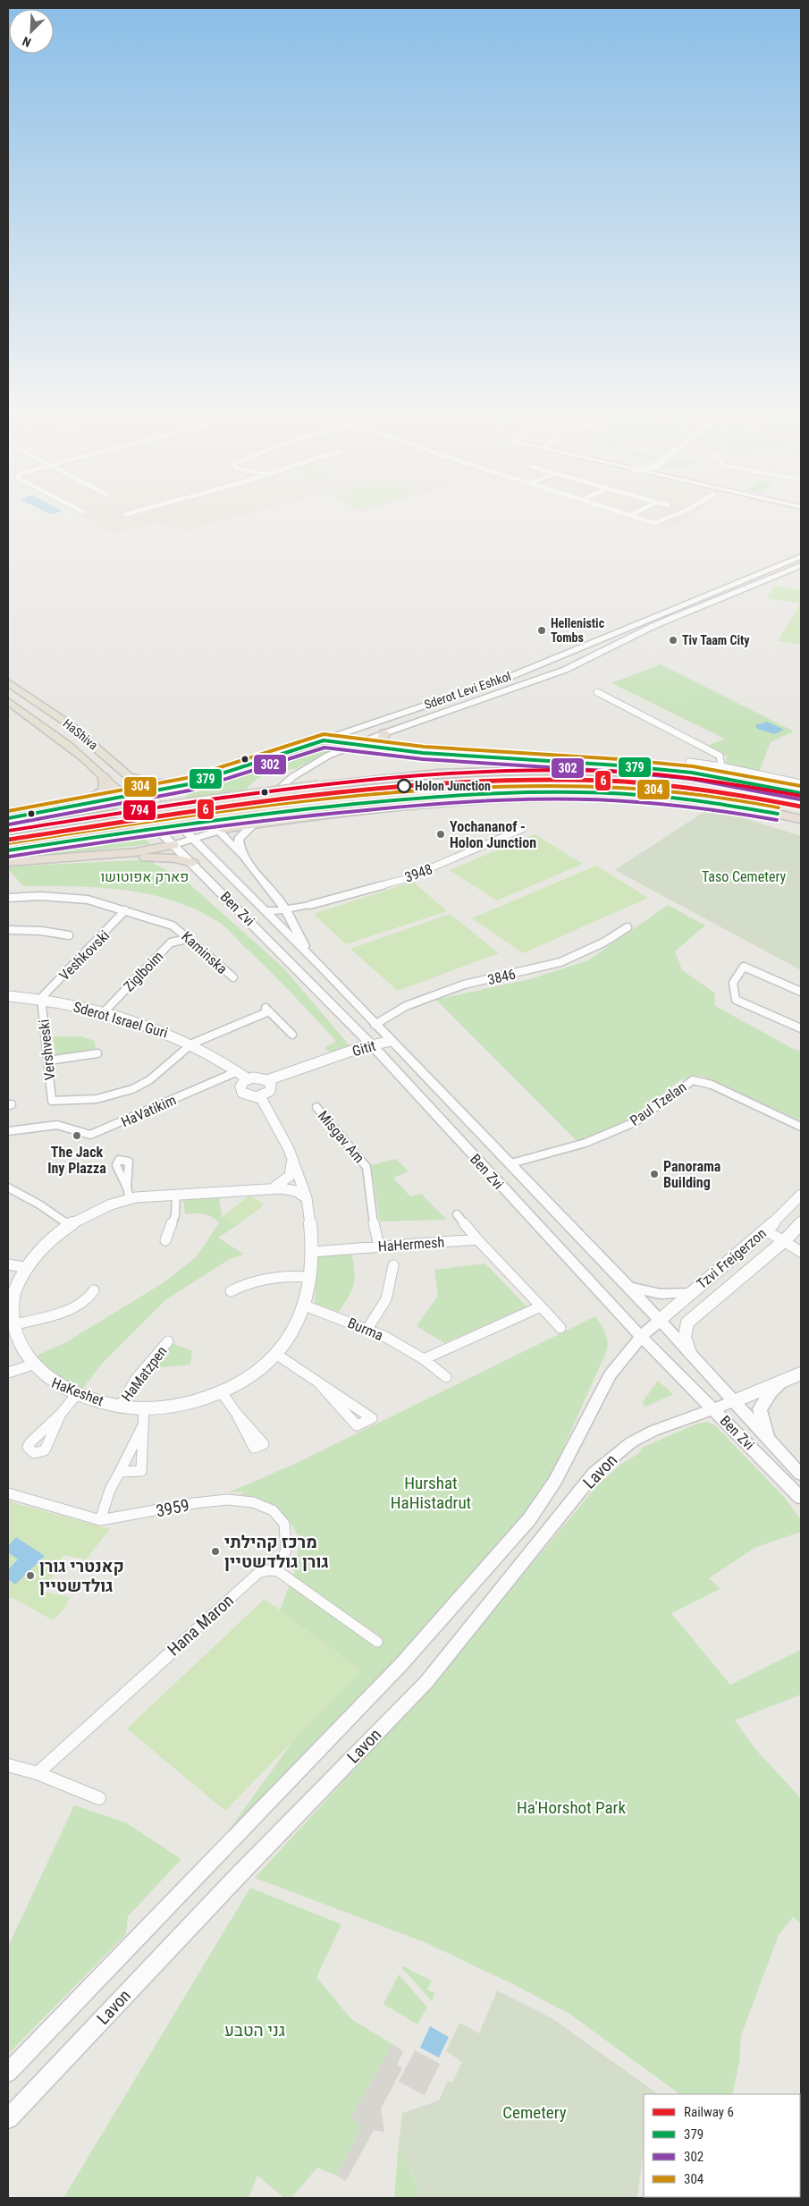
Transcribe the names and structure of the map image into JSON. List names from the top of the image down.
{
  "streets": {
    "highway": ["HaShiva"],
    "main road": ["Sderot Levi Eshkol", "Ben Zvi", "Lavon"],
    "street": [
      "3948",
      "Kaminska",
      "Veshkovski",
      "Ziglboim",
      "3846",
      "Sderot Israel Guri",
      "Gitit",
      "Vershveski",
      "Paul Tzelan",
      "HaVatikim",
      "Misgav Am",
      "HaHermesh",
      "Tzvi Freigerzon",
      "Burma",
      "HaMatzpen",
      "HaKeshet",
      "3959",
      "Hana Maron"
    ]
  },
  "crossings": [
    ["Sderot Levi Eshkol", "HaShiva"],
    ["Sderot Levi Eshkol", "Ben Zvi"],
    ["HaShiva", "Ben Zvi"],
    ["Ben Zvi", "3846"],
    ["Ben Zvi", "Gitit"],
    ["Ben Zvi", "Paul Tzelan"],
    ["Ben Zvi", "Tzvi Freigerzon"],
    ["Ben Zvi", "Lavon"],
    ["Kaminska", "Veshkovski"],
    ["Kaminska", "Ziglboim"],
    ["Veshkovski", "Sderot Israel Guri"],
    ["Veshkovski", "Vershveski"],
    ["Ziglboim", "Sderot Israel Guri"],
    ["Sderot Israel Guri", "Vershveski"],
    ["Sderot Israel Guri", "HaVatikim"],
    ["Misgav Am", "HaHermesh"],
    ["HaHermesh", "HaKeshet"],
    ["Tzvi Freigerzon", "Lavon"],
    ["Burma", "HaKeshet"],
    ["HaMatzpen", "HaKeshet"],
    ["3959", "Hana Maron"]
  ],
  "parks": [
    "פארק אפוטושו",
    "Taso Cemetery",
    "Hurshat HaHistadrut",
    "Ha'Horshot Park",
    "גני הטבע",
    "Cemetery"
  ],
  "places": [
    "Hellenistic Tombs",
    "Tiv Taam City",
    "Holon Junction",
    "Yochananof - Holon Junction",
    "The Jack Iny Plazza",
    "Panorama Building",
    "מרכז קהילתי גורן גולדשטיין",
    "קאנטרי גורן גולדשטיין"
  ],
  "lines": [
    "transit line 304",
    "transit line 379",
    "transit line 302",
    "transit line 794",
    "rail line 6"
  ],
  "legend": [
    "Railway 6",
    "379",
    "302",
    "304"
  ],
  "north": "bottom left"
}
